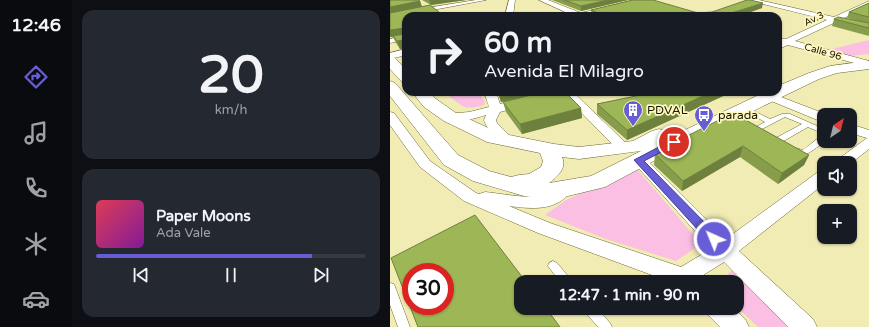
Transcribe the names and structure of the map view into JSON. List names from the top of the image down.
{
  "streets": {
    "street": ["Av.3", "Calle 96"]
  },
  "crossings": [
    ["Av.3", "Calle 96"]
  ],
  "places": {
    "building": ["PDVAL"],
    "bus stop": ["parada"]
  },
  "north": "top right",
  "page": {
    "tabs": "12:46",
    "tile": ["20", "km/h"],
    "turn": ["60 m", "Avenida El Milagro"],
    "map_buttons": "+",
    "song": ["Paper Moons", "Ada Vale"],
    "limit": "30",
    "trip": "12:47 · 1 min · 90 m"
  }
}
